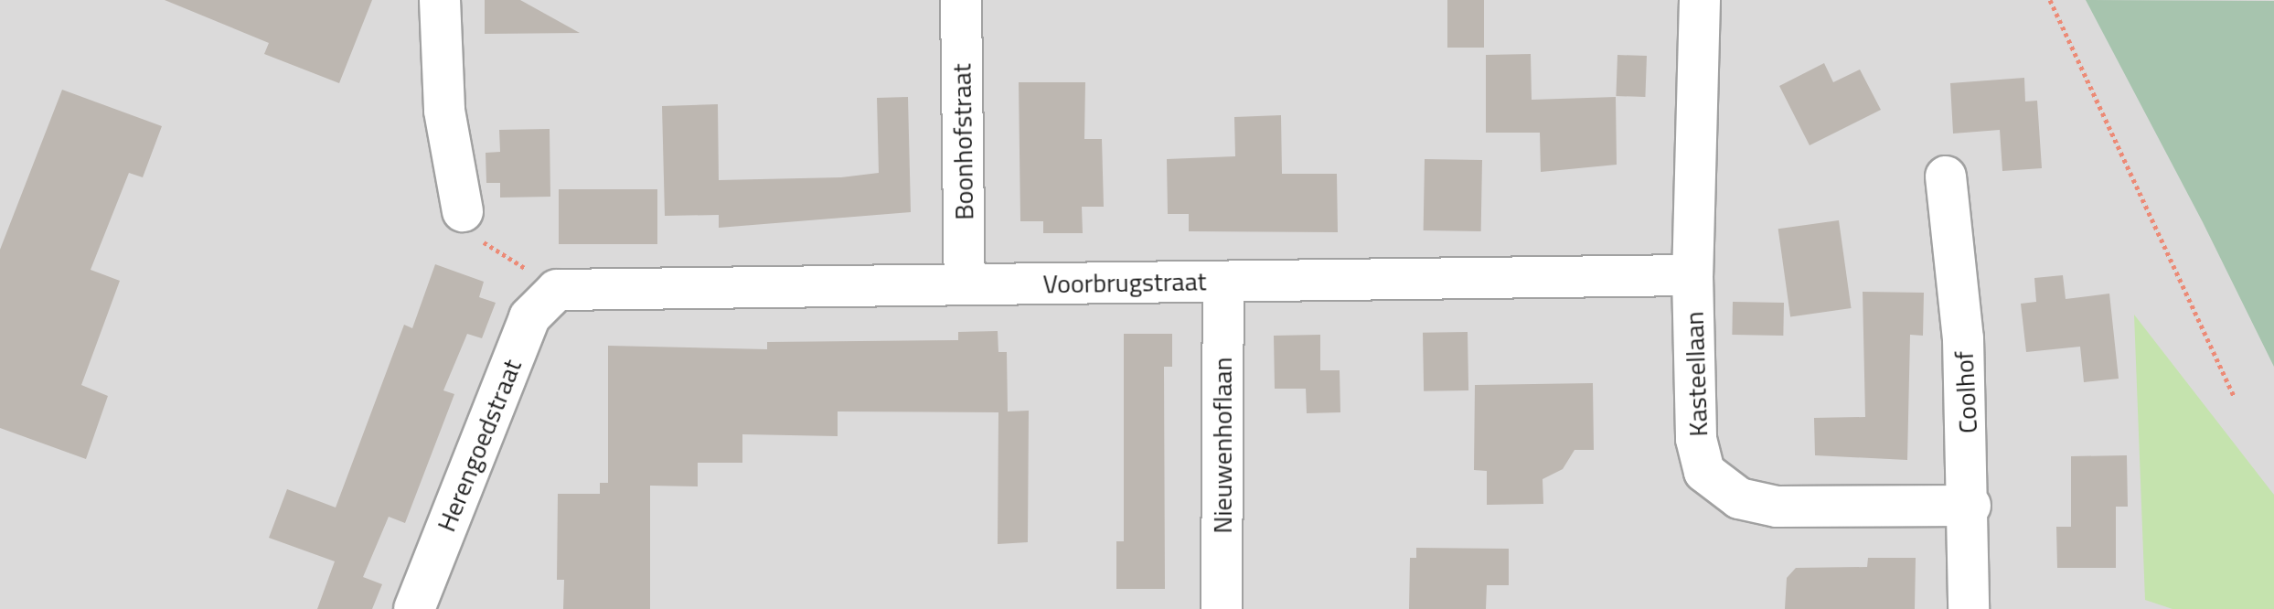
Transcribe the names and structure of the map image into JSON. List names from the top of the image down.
{
  "streets": {
    "street": [
      "Boonhofstraat",
      "Voorbrugstraat",
      "Kasteellaan",
      "Coolhof",
      "Herengoedstraat",
      "Nieuwenhoflaan"
    ]
  },
  "crossings": [
    ["Boonhofstraat", "Voorbrugstraat"],
    ["Voorbrugstraat", "Kasteellaan"],
    ["Voorbrugstraat", "Herengoedstraat"],
    ["Voorbrugstraat", "Nieuwenhoflaan"],
    ["Kasteellaan", "Coolhof"]
  ]
}
